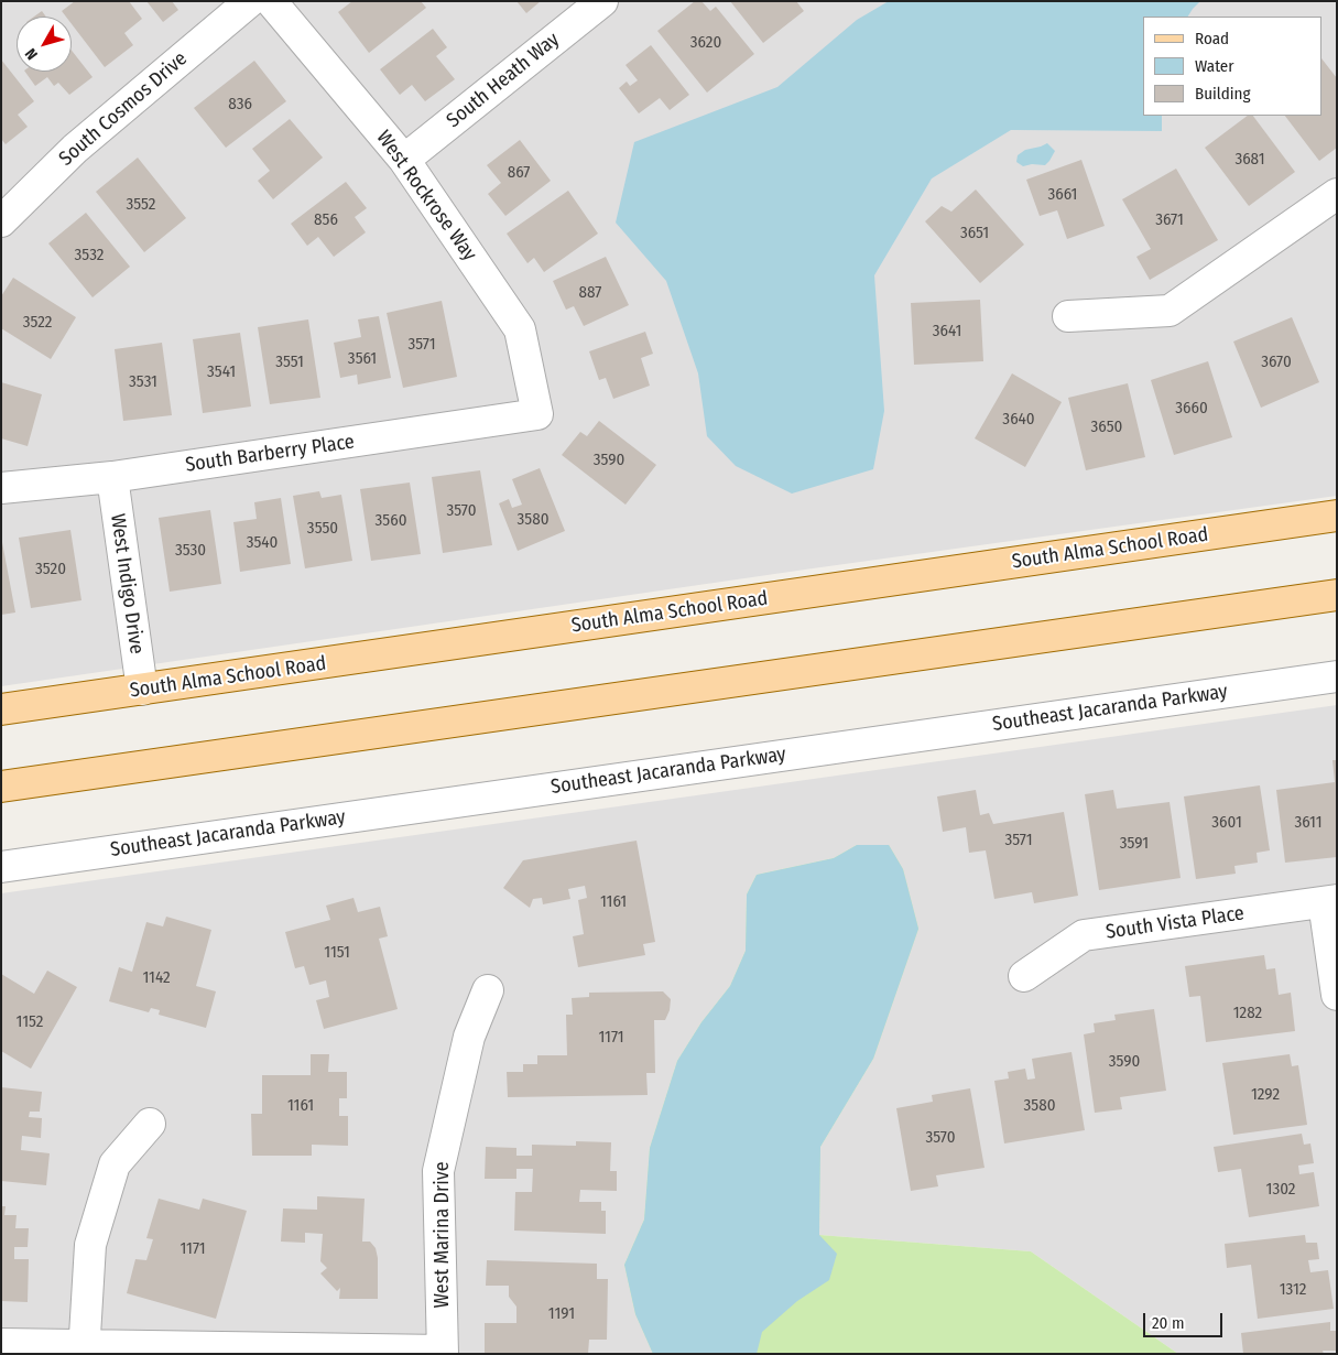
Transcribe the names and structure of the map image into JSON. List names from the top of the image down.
{
  "streets": {
    "main road": ["South Alma School Road"],
    "street": [
      "South Heath Way",
      "South Cosmos Drive",
      "West Rockrose Way",
      "South Barberry Place",
      "West Indigo Drive",
      "Southeast Jacaranda Parkway",
      "South Vista Place",
      "West Marina Drive"
    ]
  },
  "crossings": [
    ["South Heath Way", "West Rockrose Way"],
    ["West Rockrose Way", "South Barberry Place"],
    ["South Barberry Place", "West Indigo Drive"],
    ["South Alma School Road", "West Indigo Drive"]
  ],
  "house_numbers": [
    "3620",
    "836",
    "3681",
    "867",
    "3661",
    "3552",
    "856",
    "3671",
    "3651",
    "3532",
    "887",
    "3522",
    "3641",
    "3571",
    "3561",
    "3551",
    "3670",
    "3541",
    "3531",
    "3660",
    "3640",
    "3650",
    "3590",
    "3570",
    "3580",
    "3560",
    "3550",
    "3540",
    "3530",
    "3520",
    "3601",
    "3611",
    "3571",
    "3591",
    "1161",
    "1151",
    "1142",
    "1282",
    "1152",
    "1171",
    "3590",
    "1292",
    "1161",
    "3580",
    "3570",
    "1302",
    "1171",
    "1312",
    "1191"
  ],
  "legend": ["Road", "Water", "Building"],
  "scale_bar": "20 m",
  "north": "bottom left"
}
